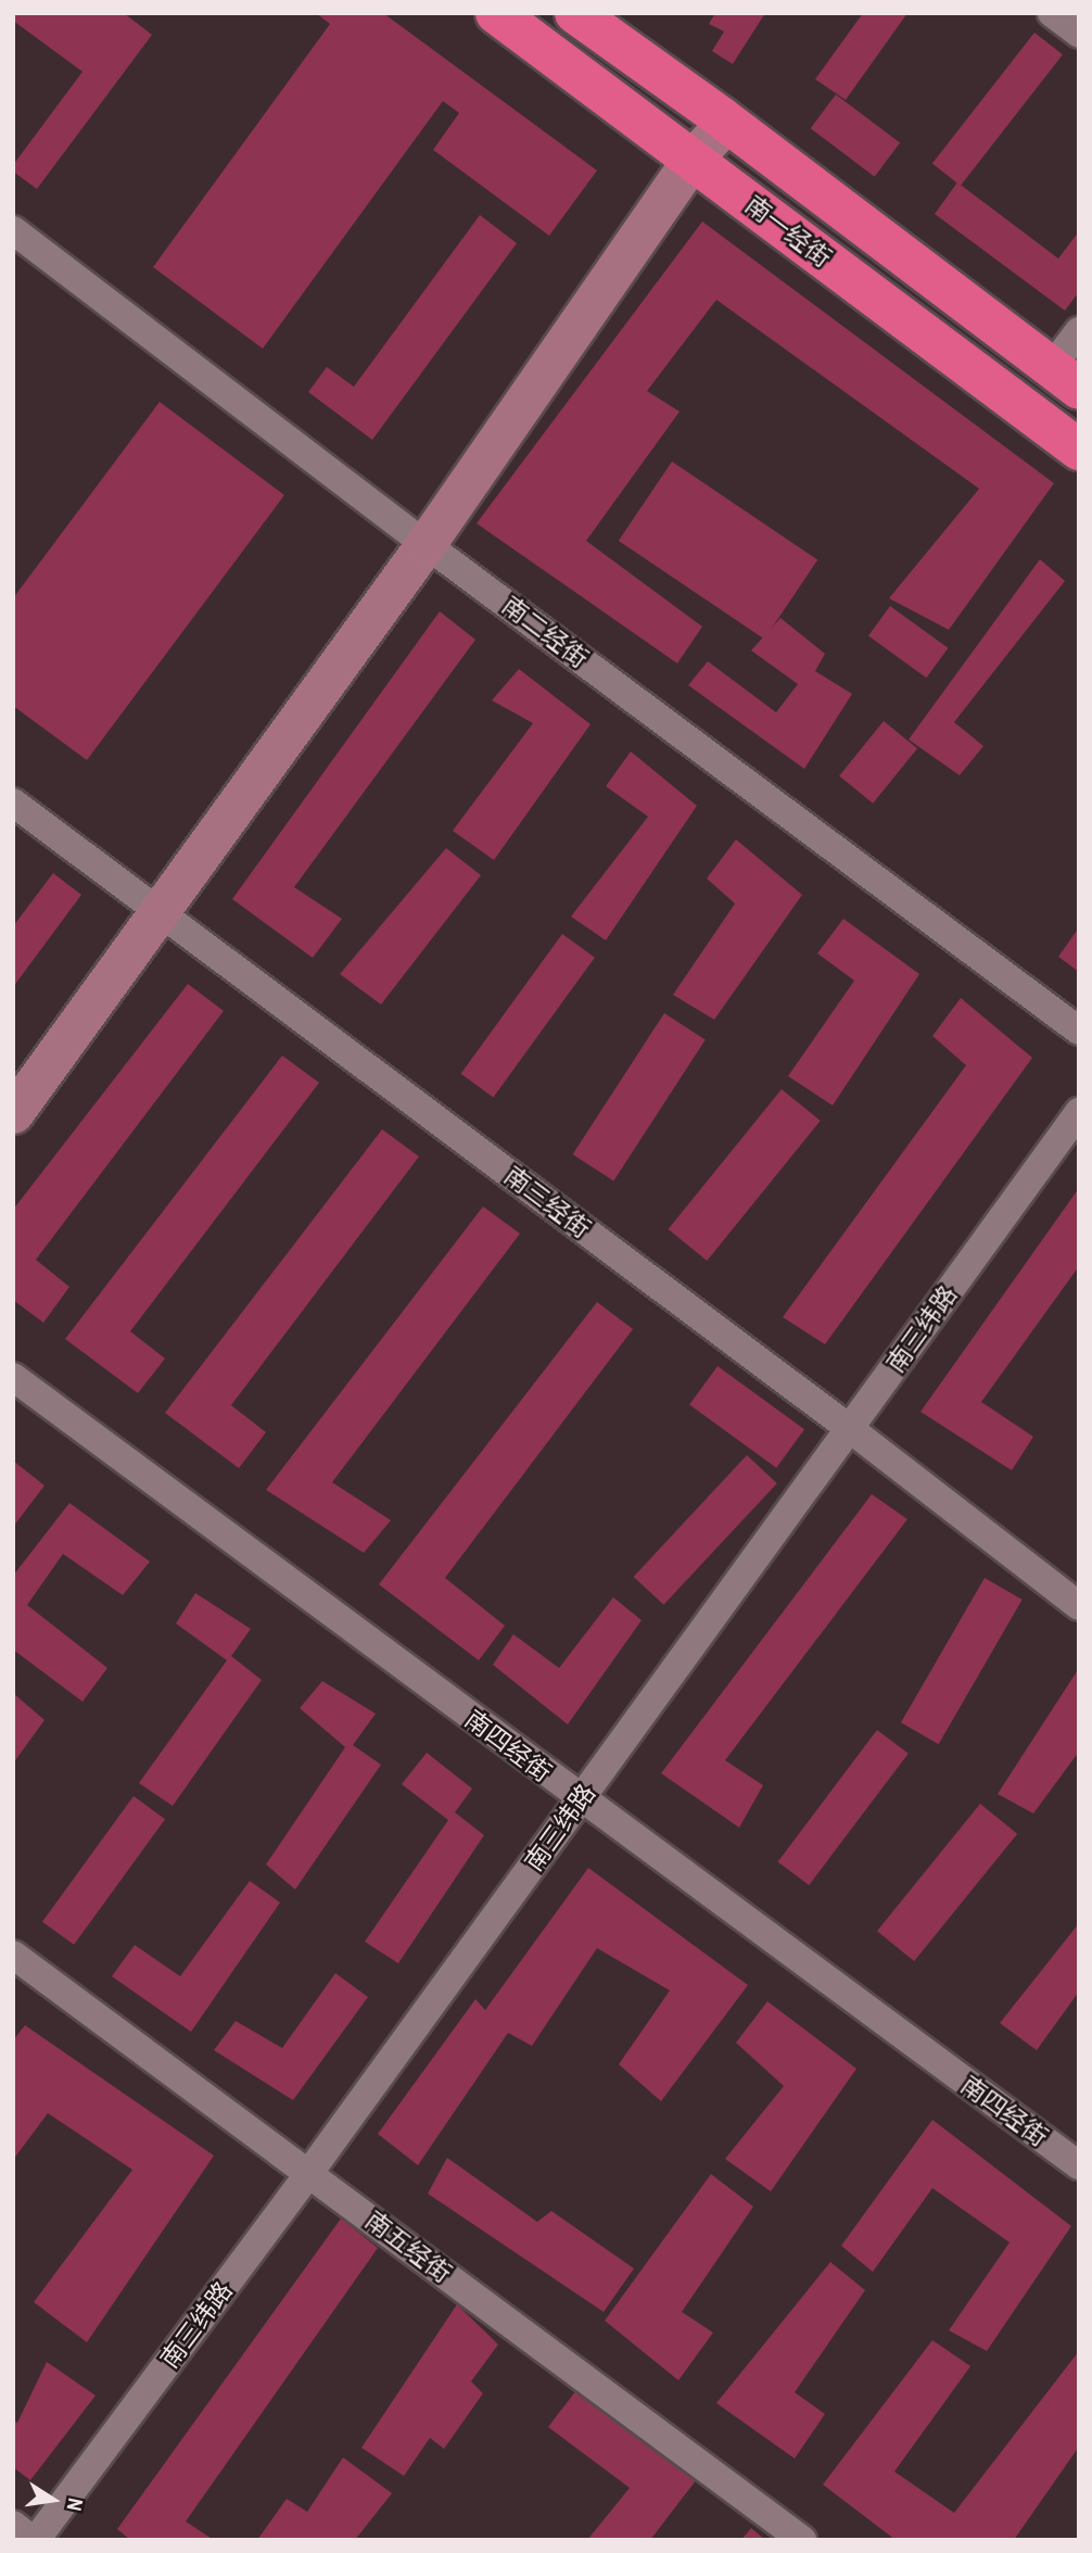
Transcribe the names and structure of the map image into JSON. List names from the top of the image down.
{
  "streets": {
    "highway": ["南一经街"],
    "street": [
      "南二经街",
      "南三经街",
      "南三纬路",
      "南四经街",
      "南五经街"
    ]
  },
  "crossings": [
    ["南三经街", "南三纬路"],
    ["南三纬路", "南四经街"],
    ["南三纬路", "南五经街"]
  ],
  "north": "right"
}
